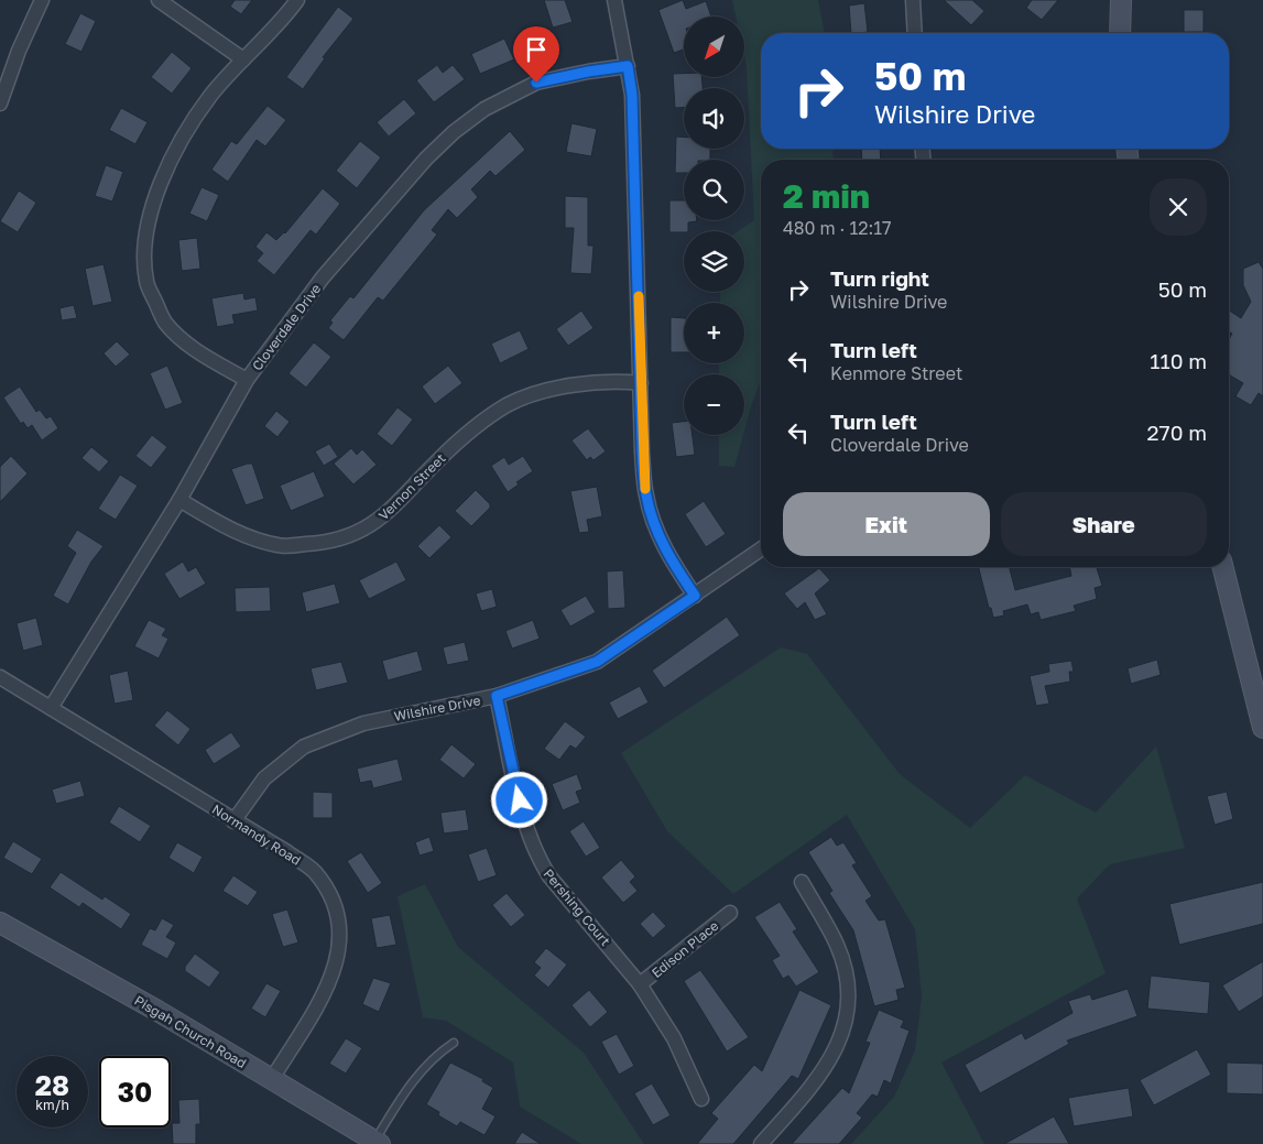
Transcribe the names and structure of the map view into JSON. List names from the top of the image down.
{
  "streets": {
    "main road": ["Pisgah Church Road"],
    "street": [
      "Cloverdale Drive",
      "Vernon Street",
      "Wilshire Drive",
      "Normandy Road",
      "Pershing Court",
      "Edison Place"
    ]
  },
  "crossings": [
    ["Cloverdale Drive", "Vernon Street"],
    ["Cloverdale Drive", "Normandy Road"],
    ["Wilshire Drive", "Normandy Road"],
    ["Wilshire Drive", "Pershing Court"],
    ["Normandy Road", "Pisgah Church Road"],
    ["Pershing Court", "Edison Place"]
  ],
  "north": "bottom left",
  "page": {
    "map_buttons": ["+", "−"],
    "turn": ["50 m", "Wilshire Drive"],
    "heading": ["2 min", "480 m · 12:17"],
    "list": [
      {
        "name": "Turn right",
        "note": "Wilshire Drive",
        "value": "50 m"
      },
      {
        "name": "Turn left",
        "note": "Kenmore Street",
        "value": "110 m"
      },
      {
        "name": "Turn left",
        "note": "Cloverdale Drive",
        "value": "270 m"
      }
    ],
    "buttons": ["Exit", "Share"],
    "speed": "28 km/h",
    "limit": "30"
  }
}
